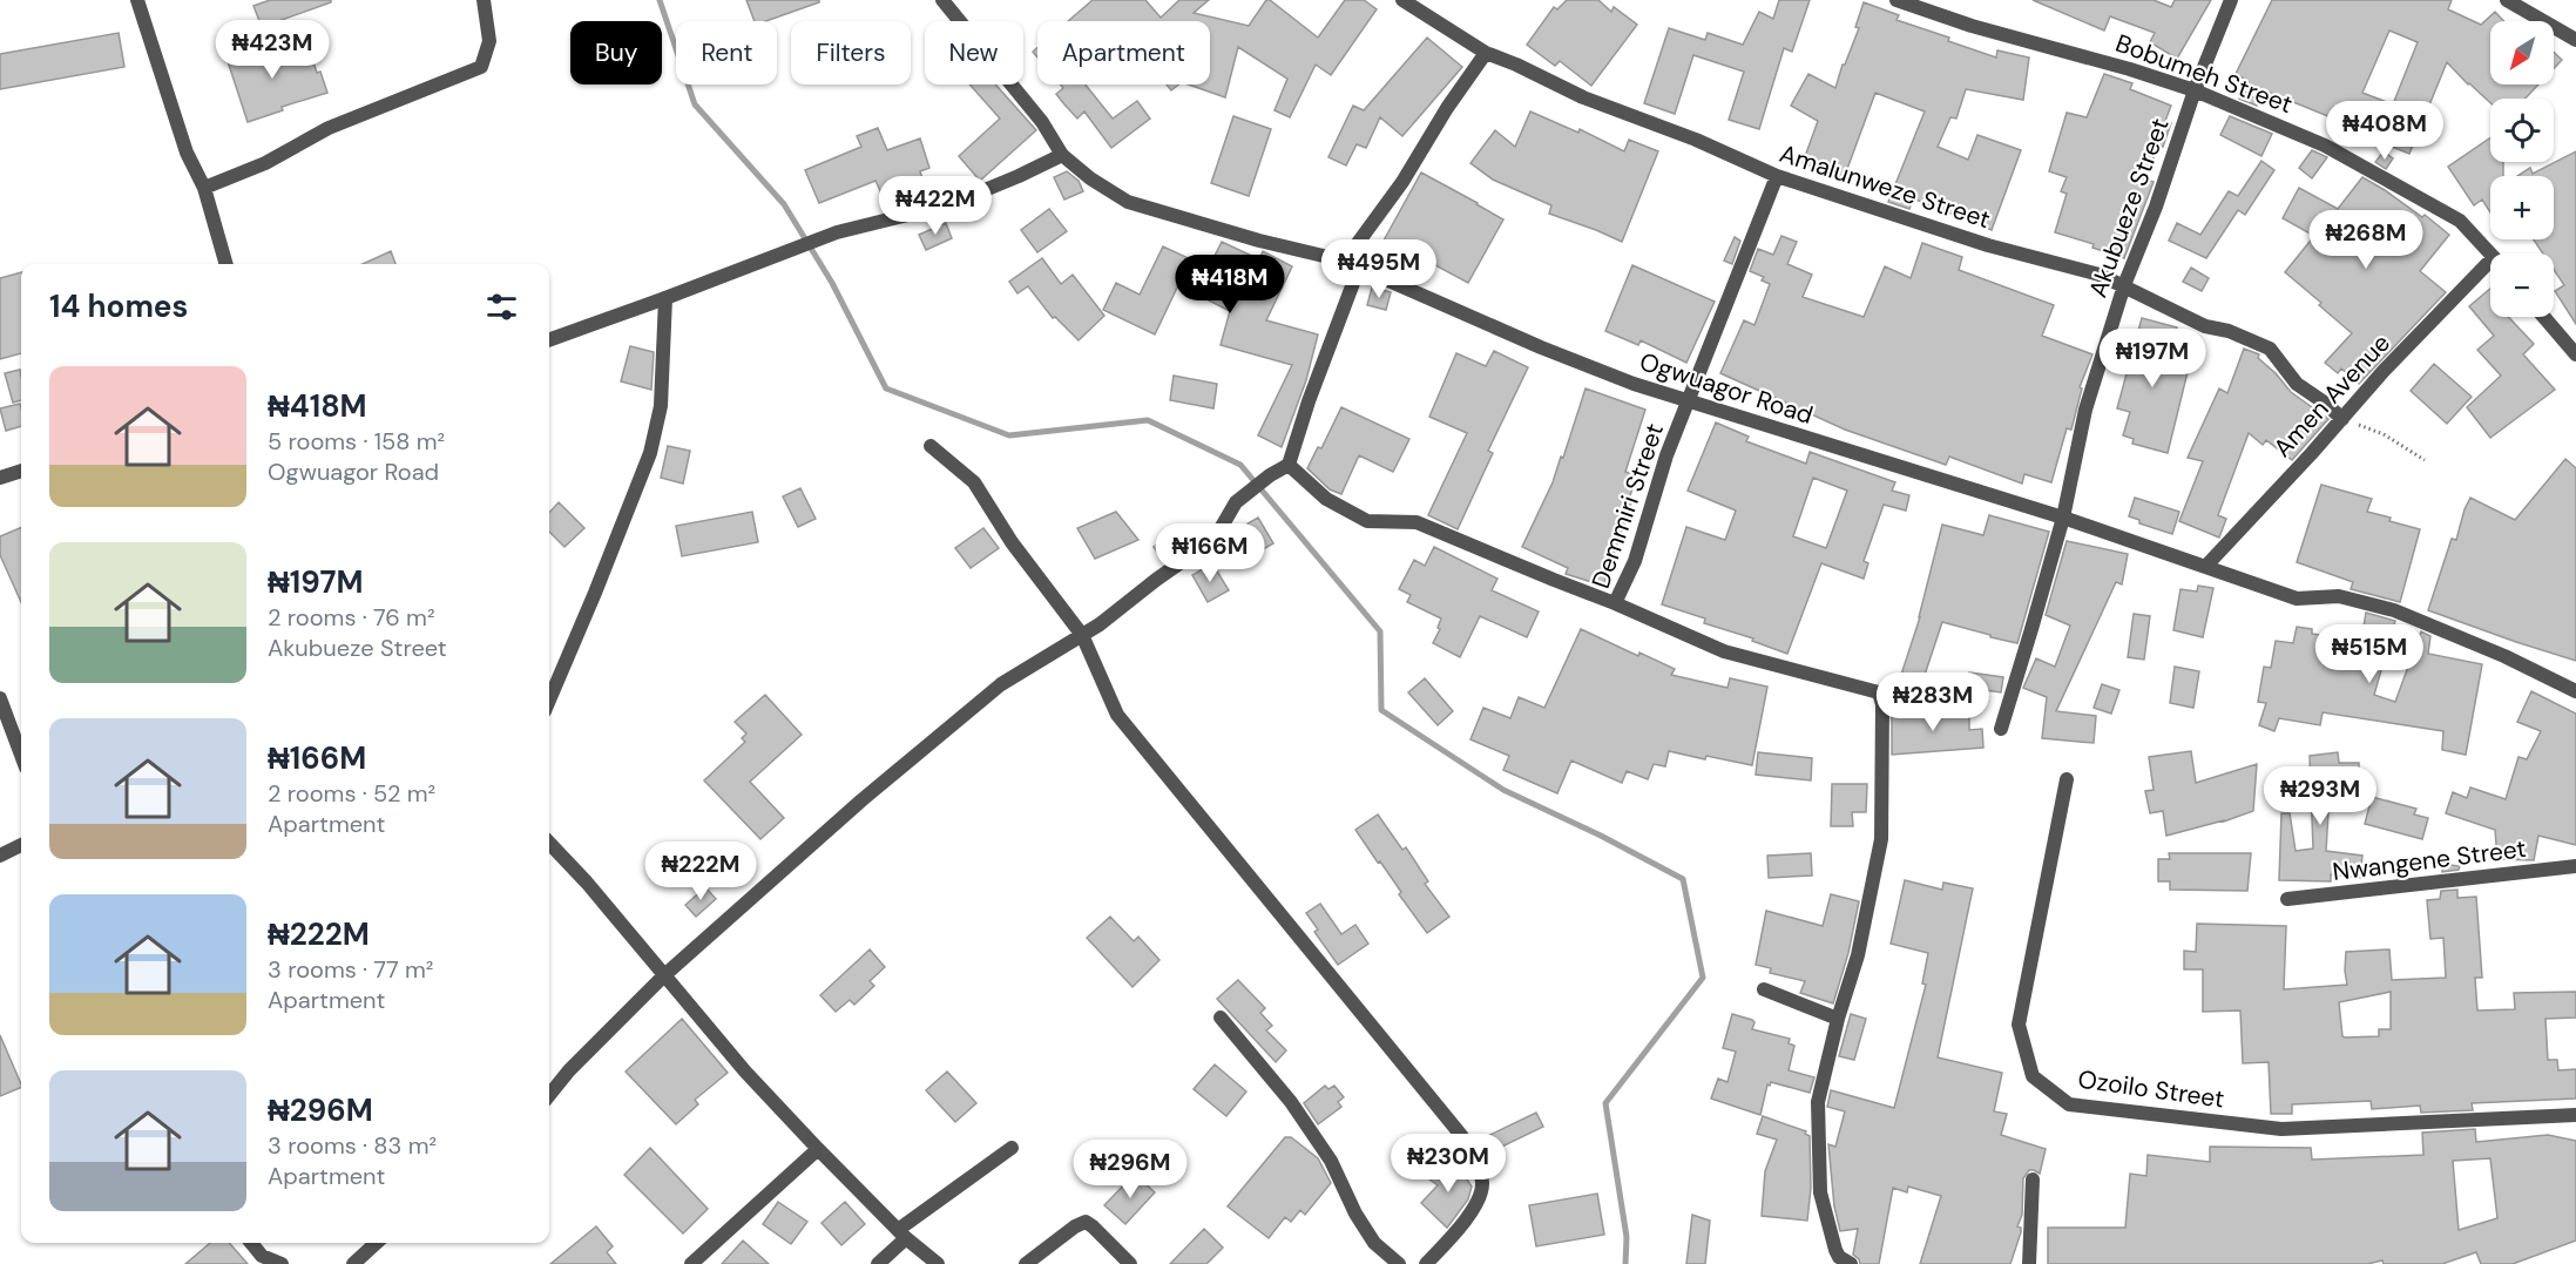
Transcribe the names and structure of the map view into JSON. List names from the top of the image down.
{
  "streets": {
    "street": [
      "Bobumeh Street",
      "Amalunweze Street",
      "Akubueze Street",
      "Ogwuagor Road",
      "Amen Avenue",
      "Demmiri Street",
      "Nwangene Street",
      "Ozoilo Street"
    ]
  },
  "crossings": [
    ["Bobumeh Street", "Akubueze Street"],
    ["Amalunweze Street", "Akubueze Street"],
    ["Amalunweze Street", "Amen Avenue"],
    ["Amalunweze Street", "Demmiri Street"],
    ["Akubueze Street", "Ogwuagor Road"],
    ["Ogwuagor Road", "Amen Avenue"],
    ["Ogwuagor Road", "Demmiri Street"]
  ],
  "north": "bottom left",
  "page": {
    "price": [
      "₦423M",
      "₦408M",
      "₦422M",
      "₦268M",
      "₦495M",
      "₦418M",
      "₦197M",
      "₦166M",
      "₦515M",
      "₦283M",
      "₦293M",
      "₦222M",
      "₦230M",
      "₦296M"
    ],
    "map_buttons": ["+", "−"],
    "chip": [
      "Buy",
      "Rent",
      "Filters",
      "New",
      "Apartment"
    ],
    "heading": "14 homes",
    "list": [
      {
        "name": "₦418M",
        "note": "5 rooms · 158 m² · Ogwuagor Road"
      },
      {
        "name": "₦197M",
        "note": "2 rooms · 76 m² · Akubueze Street"
      },
      {
        "name": "₦166M",
        "note": "2 rooms · 52 m² · Apartment"
      },
      {
        "name": "₦222M",
        "note": "3 rooms · 77 m² · Apartment"
      },
      {
        "name": "₦296M",
        "note": "3 rooms · 83 m² · Apartment"
      }
    ]
  }
}
